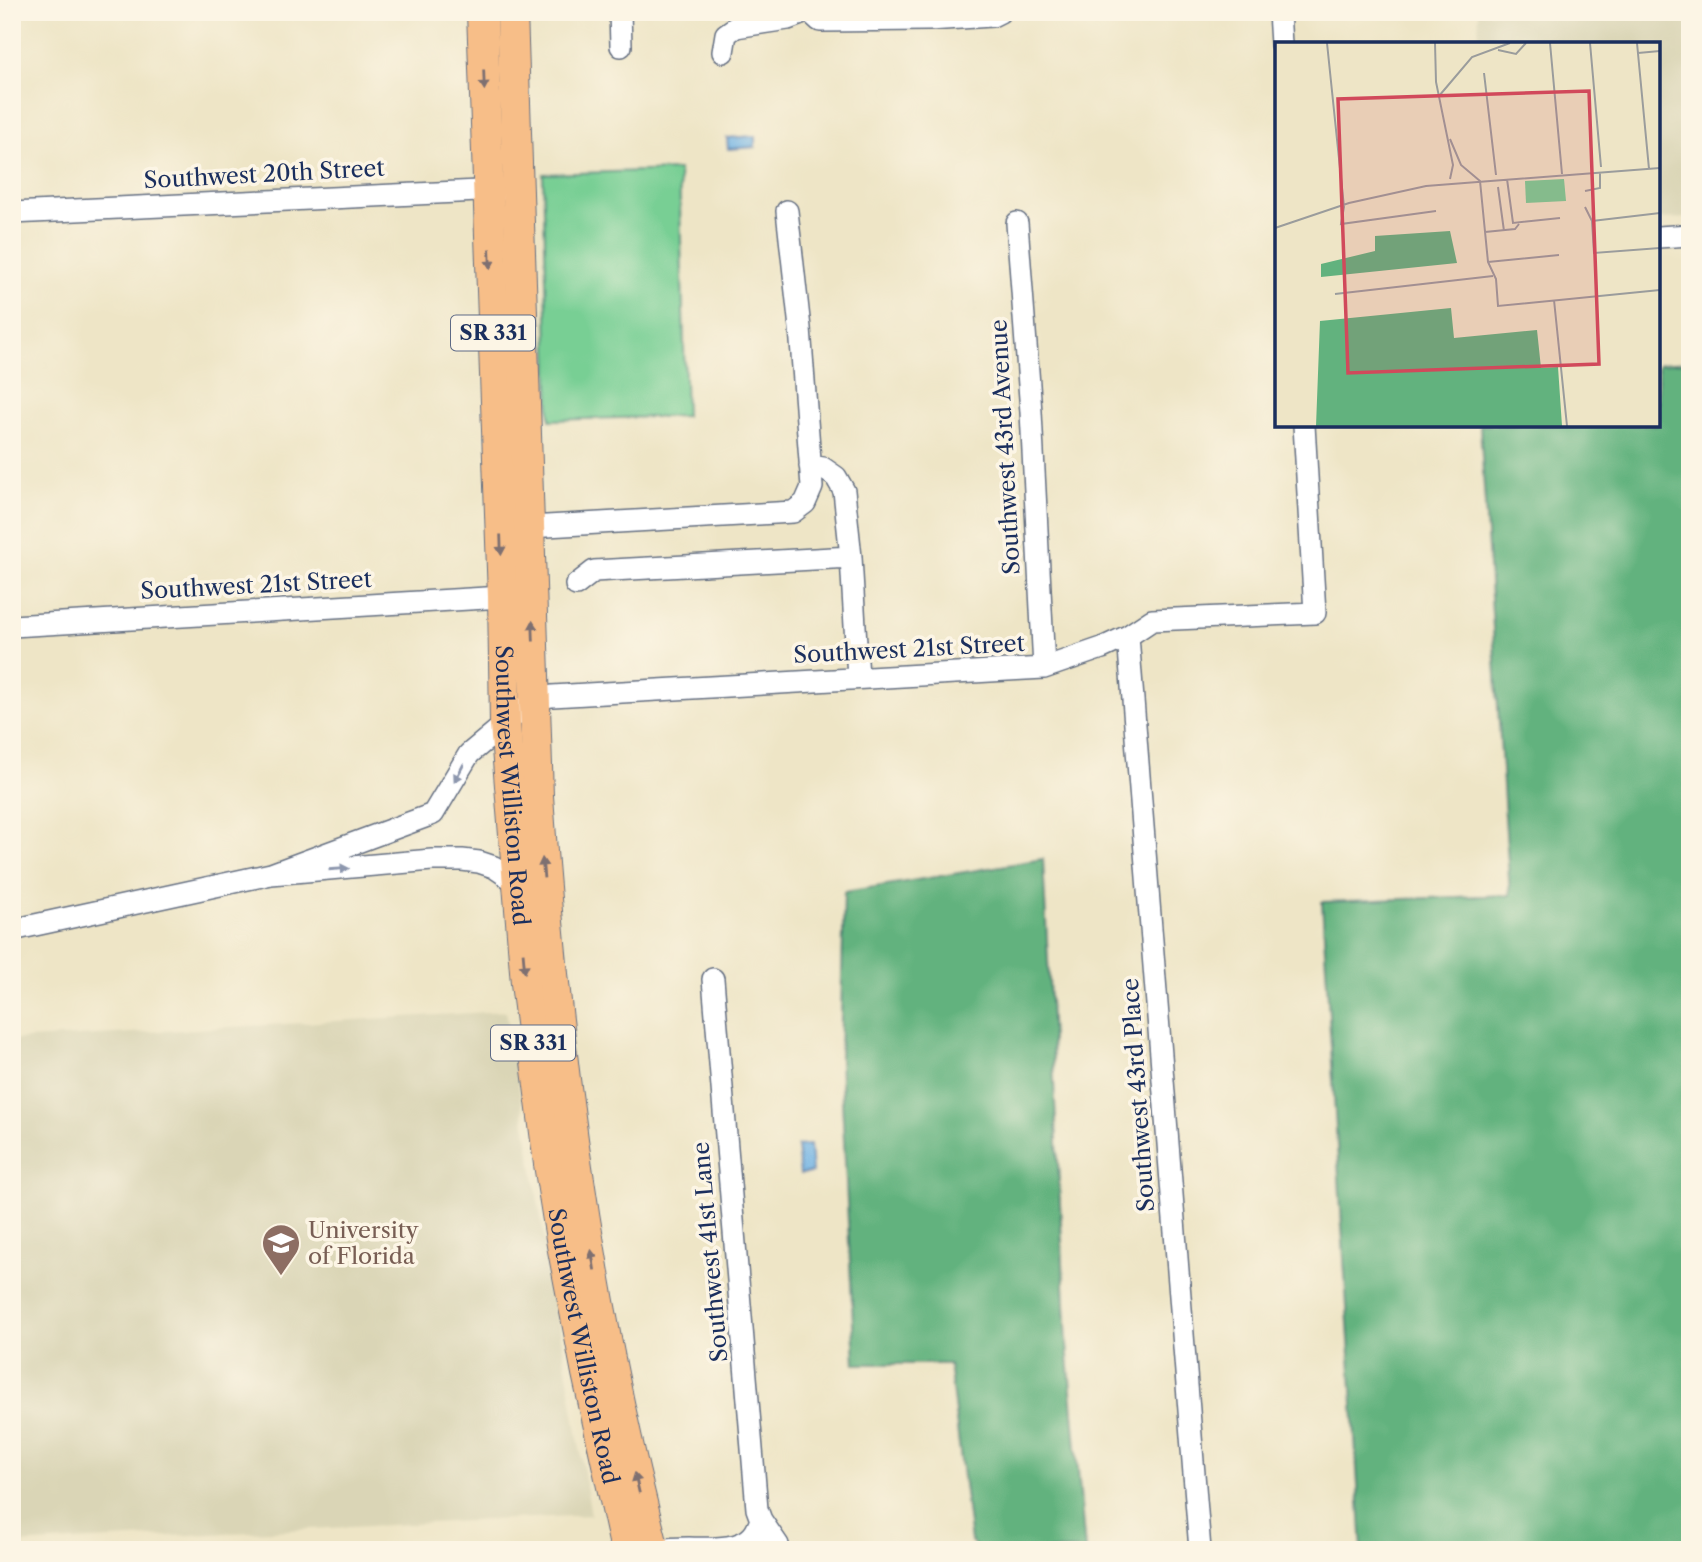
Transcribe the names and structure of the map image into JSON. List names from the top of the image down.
{
  "streets": {
    "highway": ["SR 331", "Southwest Williston Road"],
    "street": [
      "Southwest 20th Street",
      "Southwest 43rd Avenue",
      "Southwest 21st Street",
      "Southwest 43rd Place",
      "Southwest 41st Lane"
    ]
  },
  "crossings": [
    ["Southwest 20th Street", "Southwest Williston Road"],
    ["Southwest 43rd Avenue", "Southwest 21st Street"],
    ["Southwest 21st Street", "Southwest Williston Road"],
    ["Southwest 21st Street", "Southwest 43rd Place"]
  ],
  "places": {
    "school or university": ["University of Florida"]
  }
}
